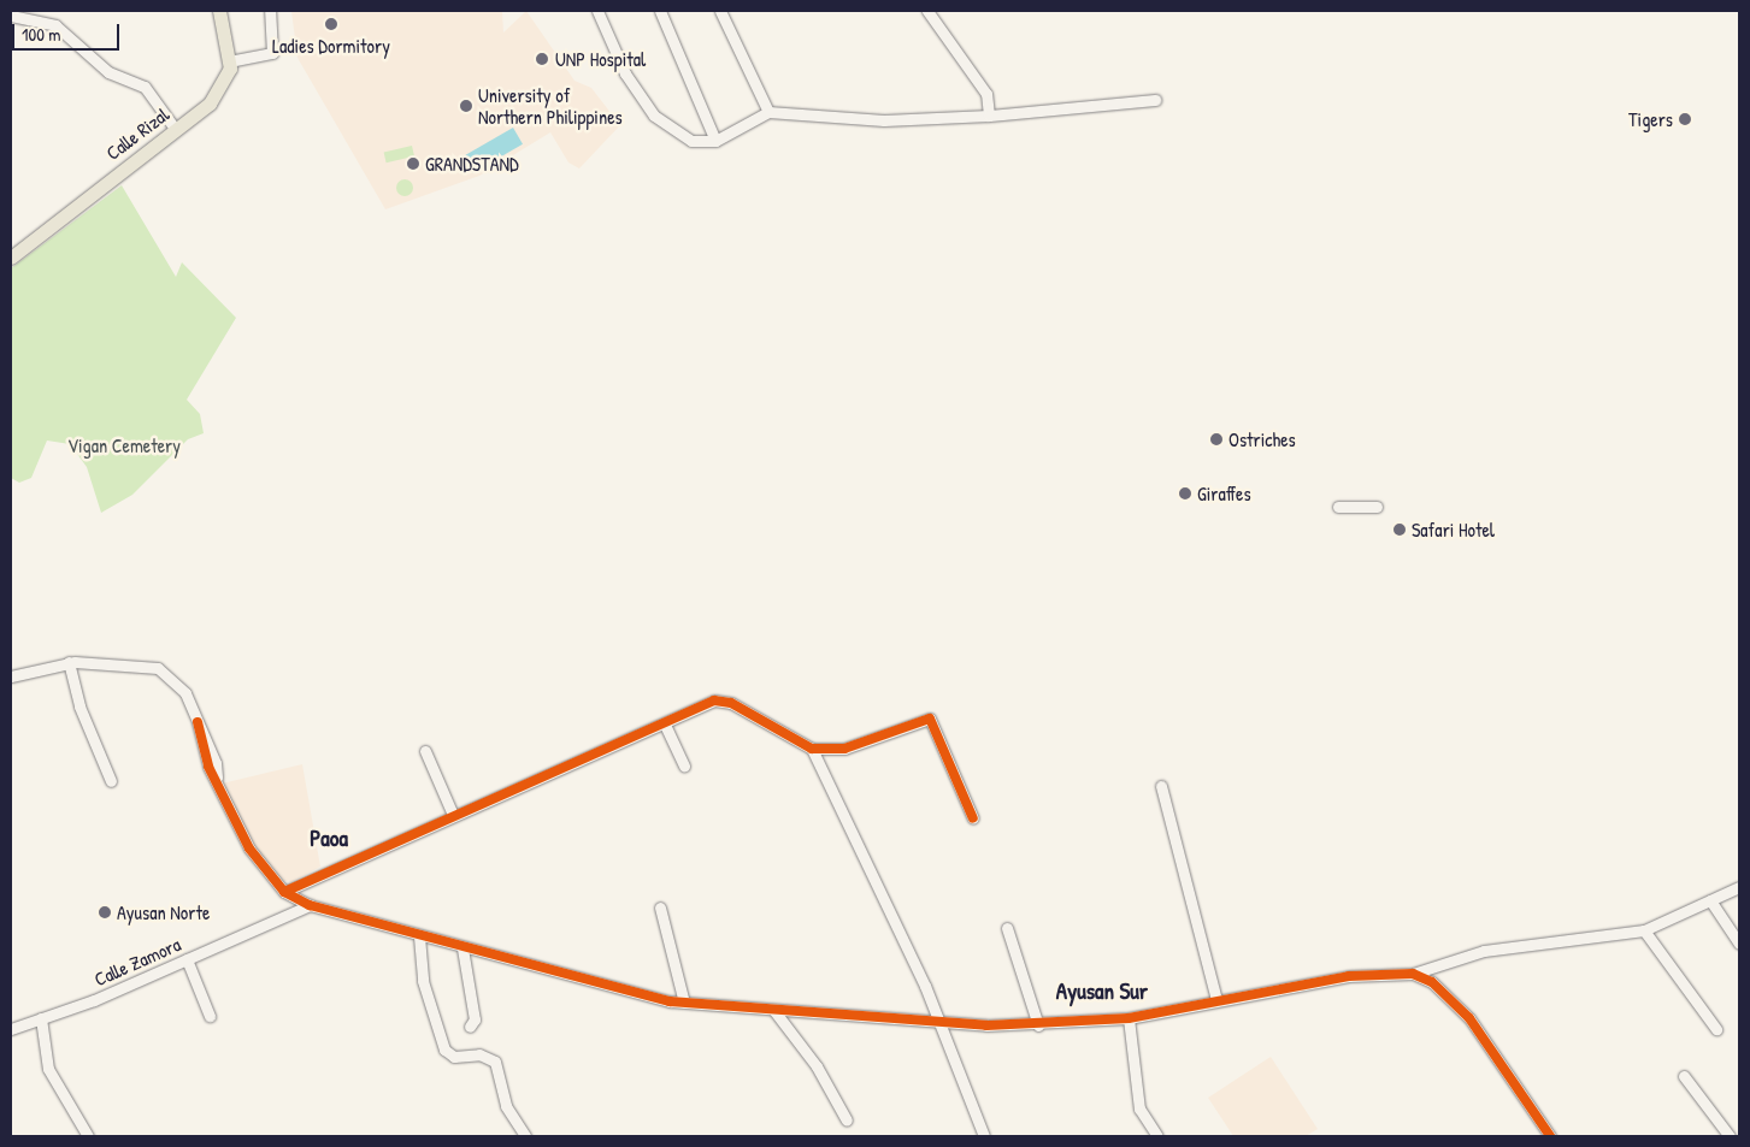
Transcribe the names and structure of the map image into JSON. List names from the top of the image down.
{
  "streets": {
    "main road": ["Calle Rizal"],
    "street": ["Calle Zamora"]
  },
  "districts": ["Paoa", "Ayusan Sur"],
  "parks": ["Vigan Cemetery"],
  "places": [
    "Ladies Dormitory",
    "UNP Hospital",
    "University of Northern Philippines",
    "Tigers",
    "GRANDSTAND",
    "Ostriches",
    "Giraffes",
    "Safari Hotel",
    "Ayusan Norte"
  ],
  "scale_bar": "100 m"
}
